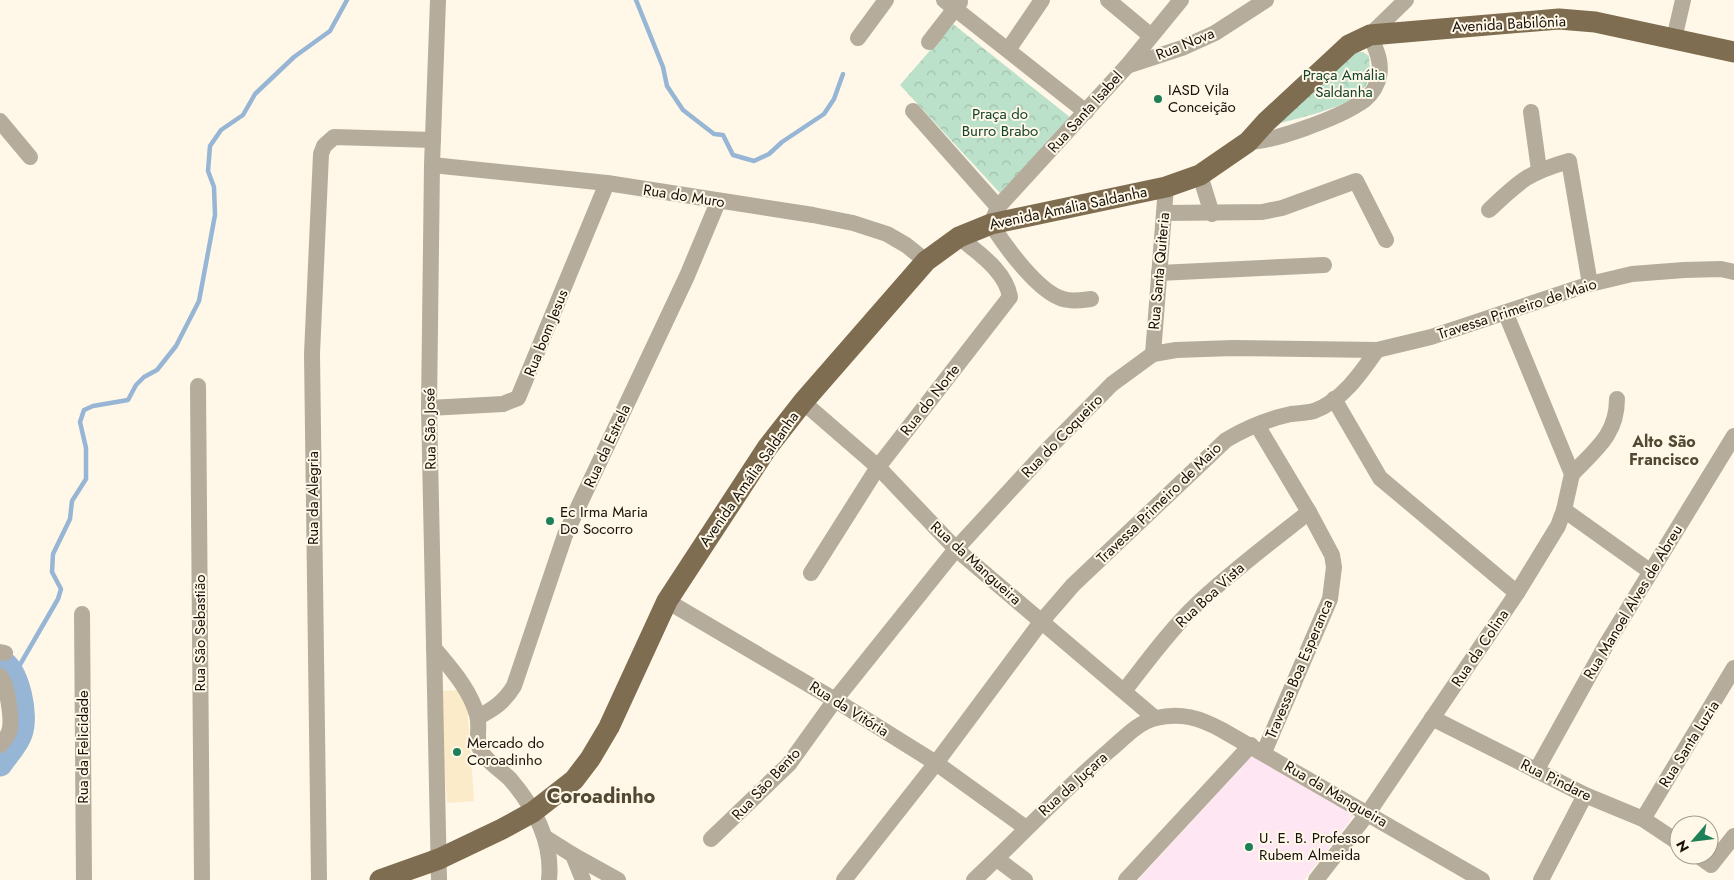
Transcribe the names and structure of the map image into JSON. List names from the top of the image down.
{
  "streets": {
    "main road": ["Avenida Babilônia", "Avenida Amália Saldanha"],
    "street": [
      "Rua Nova",
      "Rua Santa Isabel",
      "Rua do Muro",
      "Rua Santa Quiteria",
      "Travessa Primeiro de Maio",
      "Rua bom Jesus",
      "Rua do Norte",
      "Rua São José",
      "Rua do Coqueiro",
      "Rua da Estrela",
      "Rua da Alegria",
      "Rua da Mangueira",
      "Rua Boa Vista",
      "Rua Manoel Alves de Abreu",
      "Rua São Sebastião",
      "Rua da Colina",
      "Travessa Boa Esperanca",
      "Rua da Vitória",
      "Rua Santa Luzia",
      "Rua da Felicidade",
      "Rua Pindare",
      "Rua São Bento",
      "Rua da Juçara"
    ]
  },
  "crossings": [
    ["Avenida Babilônia", "Avenida Amália Saldanha"],
    ["Rua Nova", "Rua Santa Isabel"],
    ["Rua Santa Isabel", "Avenida Amália Saldanha"],
    ["Rua do Muro", "Avenida Amália Saldanha"],
    ["Rua do Muro", "Rua bom Jesus"],
    ["Rua do Muro", "Rua São José"],
    ["Rua do Muro", "Rua da Estrela"],
    ["Avenida Amália Saldanha", "Rua Santa Quiteria"],
    ["Avenida Amália Saldanha", "Rua do Norte"],
    ["Avenida Amália Saldanha", "Rua São José"],
    ["Avenida Amália Saldanha", "Rua da Mangueira"],
    ["Avenida Amália Saldanha", "Rua da Vitória"],
    ["Rua Santa Quiteria", "Rua do Coqueiro"],
    ["Travessa Primeiro de Maio", "Rua do Coqueiro"],
    ["Travessa Primeiro de Maio", "Rua da Mangueira"],
    ["Travessa Primeiro de Maio", "Travessa Boa Esperanca"],
    ["Travessa Primeiro de Maio", "Rua da Vitória"],
    ["Rua bom Jesus", "Rua São José"],
    ["Rua do Norte", "Rua da Mangueira"],
    ["Rua São José", "Rua da Alegria"],
    ["Rua do Coqueiro", "Rua da Mangueira"],
    ["Rua do Coqueiro", "Rua da Vitória"],
    ["Rua do Coqueiro", "Rua São Bento"],
    ["Rua da Mangueira", "Rua Boa Vista"],
    ["Rua da Mangueira", "Rua da Colina"],
    ["Rua da Mangueira", "Travessa Boa Esperanca"],
    ["Rua da Mangueira", "Rua da Juçara"],
    ["Rua Boa Vista", "Travessa Boa Esperanca"],
    ["Rua Manoel Alves de Abreu", "Rua Pindare"],
    ["Rua da Colina", "Rua Pindare"],
    ["Rua da Vitória", "Rua São Bento"],
    ["Rua da Vitória", "Rua da Juçara"],
    ["Rua Santa Luzia", "Rua Pindare"]
  ],
  "districts": ["Alto São Francisco", "Coroadinho"],
  "parks": ["Praça Amália Saldanha", "Praça do Burro Brabo"],
  "places": [
    "IASD Vila Conceição",
    "Ec Irma Maria Do Socorro",
    "Mercado do Coroadinho",
    "U. E. B. Professor Rubem Almeida"
  ],
  "north": "bottom left"
}
